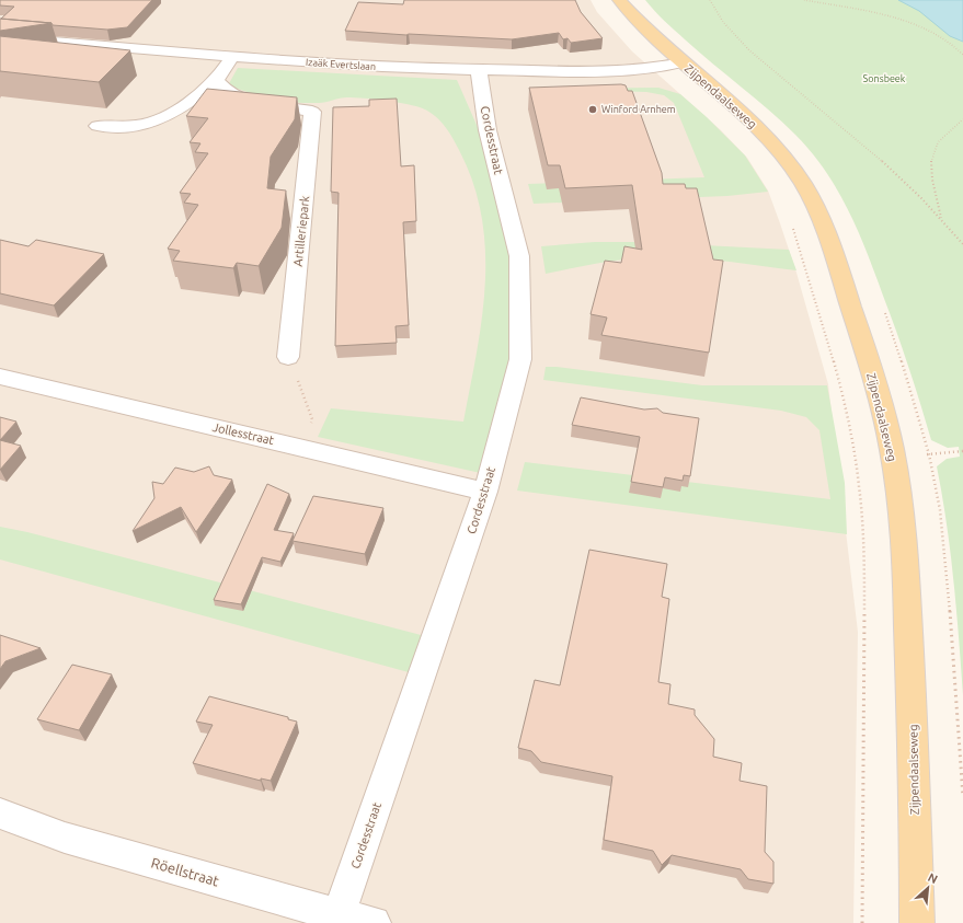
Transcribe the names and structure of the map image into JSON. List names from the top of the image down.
{
  "streets": {
    "main road": ["Zijpendaalseweg"],
    "street": [
      "Izaäk Evertslaan",
      "Cordesstraat",
      "Artilleriepark",
      "Jollesstraat",
      "Röellstraat"
    ]
  },
  "crossings": [
    ["Izaäk Evertslaan", "Zijpendaalseweg"],
    ["Izaäk Evertslaan", "Cordesstraat"],
    ["Cordesstraat", "Jollesstraat"],
    ["Cordesstraat", "Röellstraat"]
  ],
  "parks": ["Sonsbeek"],
  "places": ["Winford Arnhem"],
  "north": "top right"
}
